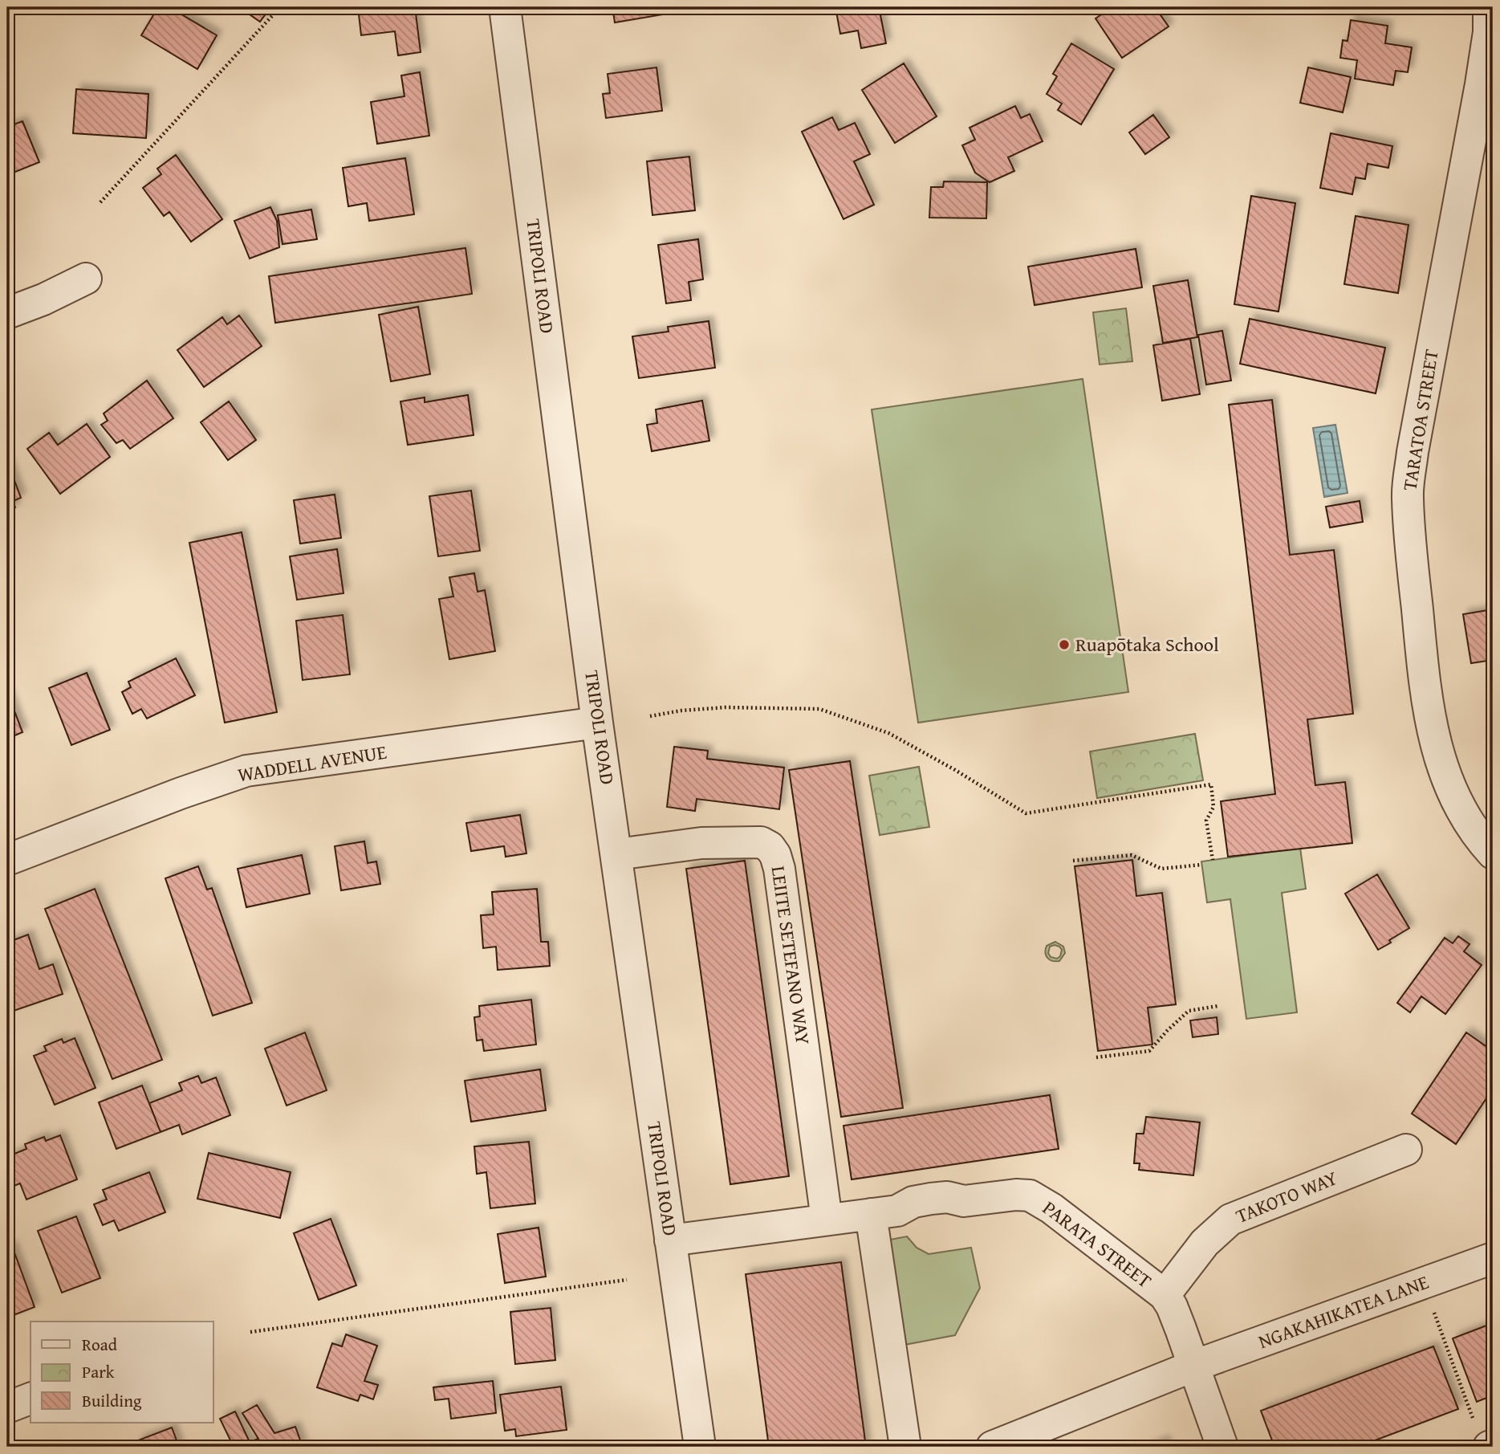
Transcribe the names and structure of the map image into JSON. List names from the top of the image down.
{
  "streets": {
    "street": [
      "TRIPOLI ROAD",
      "TARATOA STREET",
      "WADDELL AVENUE",
      "LEIITE SETEFANO WAY",
      "TAKOTO WAY",
      "PARATA STREET",
      "NGAKAHIKATEA LANE"
    ]
  },
  "crossings": [
    ["TRIPOLI ROAD", "WADDELL AVENUE"],
    ["TRIPOLI ROAD", "LEIITE SETEFANO WAY"],
    ["TRIPOLI ROAD", "PARATA STREET"],
    ["LEIITE SETEFANO WAY", "PARATA STREET"],
    ["TAKOTO WAY", "PARATA STREET"],
    ["PARATA STREET", "NGAKAHIKATEA LANE"]
  ],
  "places": ["Ruapōtaka School"],
  "legend": ["Road", "Park", "Building"]
}
